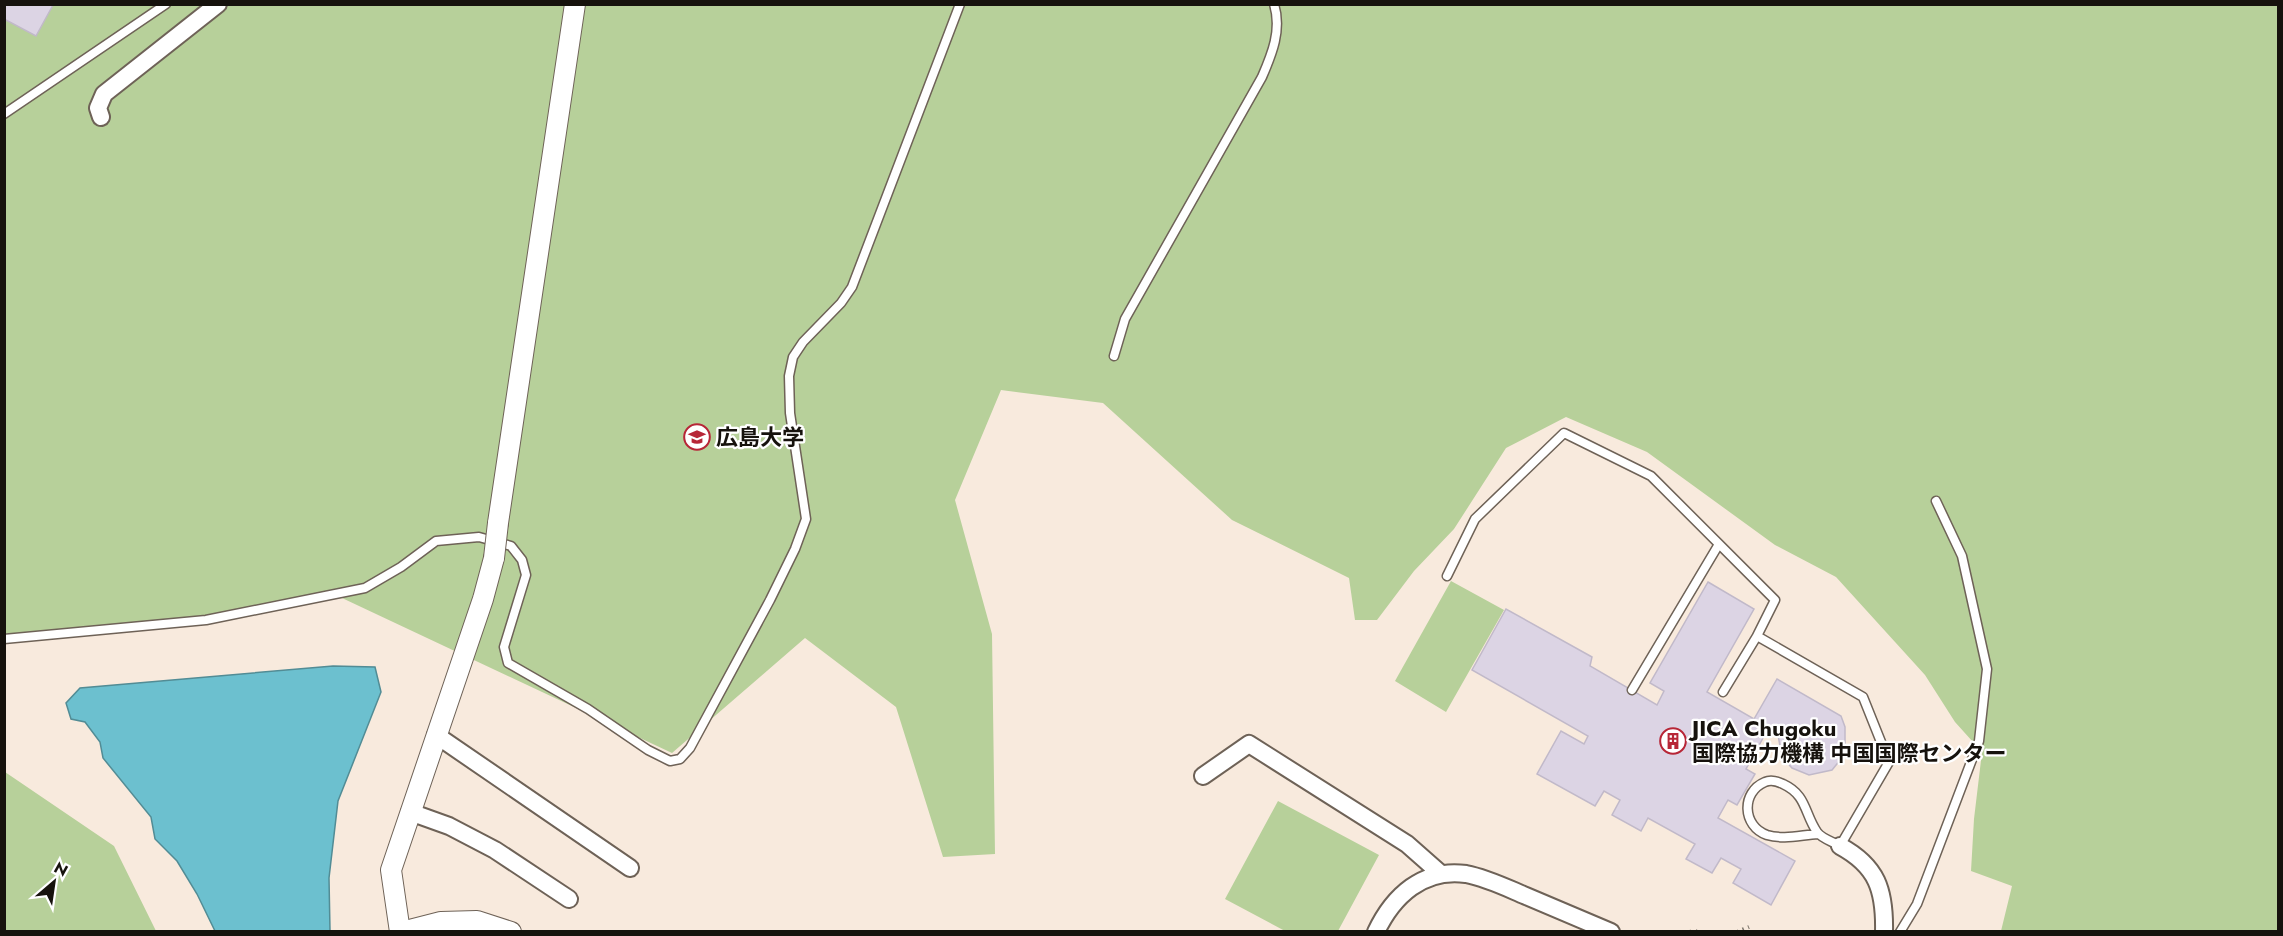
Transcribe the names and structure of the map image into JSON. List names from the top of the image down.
{
  "places": {
    "school or university": ["広島大学"],
    "building": ["JICA Chugoku 国際協力機構 中国国際センター"]
  },
  "north": "top right"
}
